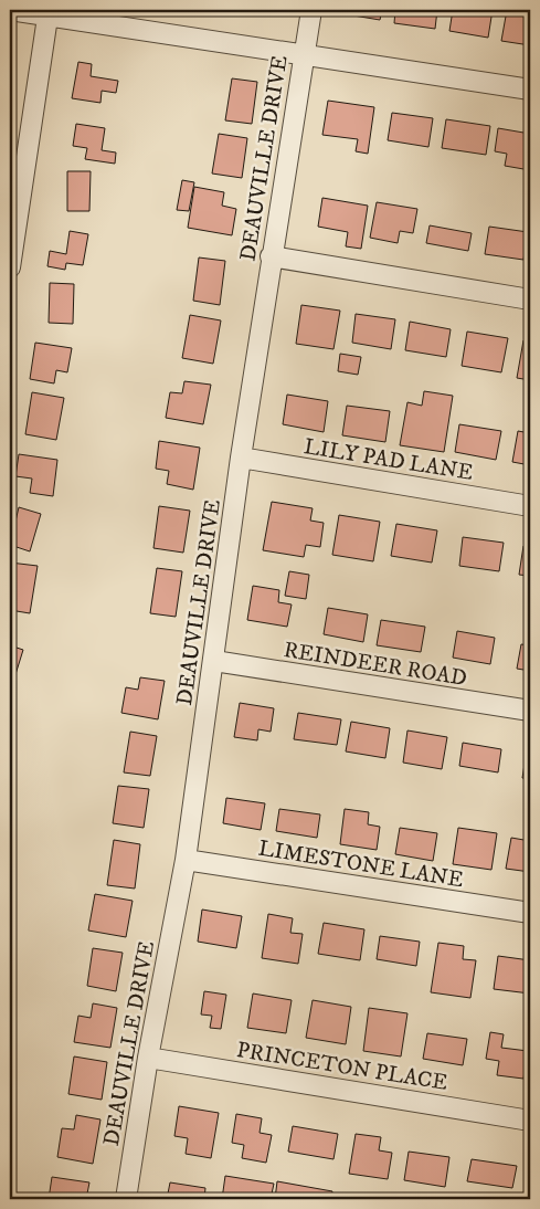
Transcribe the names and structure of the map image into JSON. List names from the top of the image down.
{
  "streets": {
    "street": [
      "DEAUVILLE DRIVE",
      "LILY PAD LANE",
      "REINDEER ROAD",
      "LIMESTONE LANE",
      "PRINCETON PLACE"
    ]
  },
  "crossings": [
    ["DEAUVILLE DRIVE", "LILY PAD LANE"],
    ["DEAUVILLE DRIVE", "REINDEER ROAD"],
    ["DEAUVILLE DRIVE", "LIMESTONE LANE"],
    ["DEAUVILLE DRIVE", "PRINCETON PLACE"]
  ]
}
